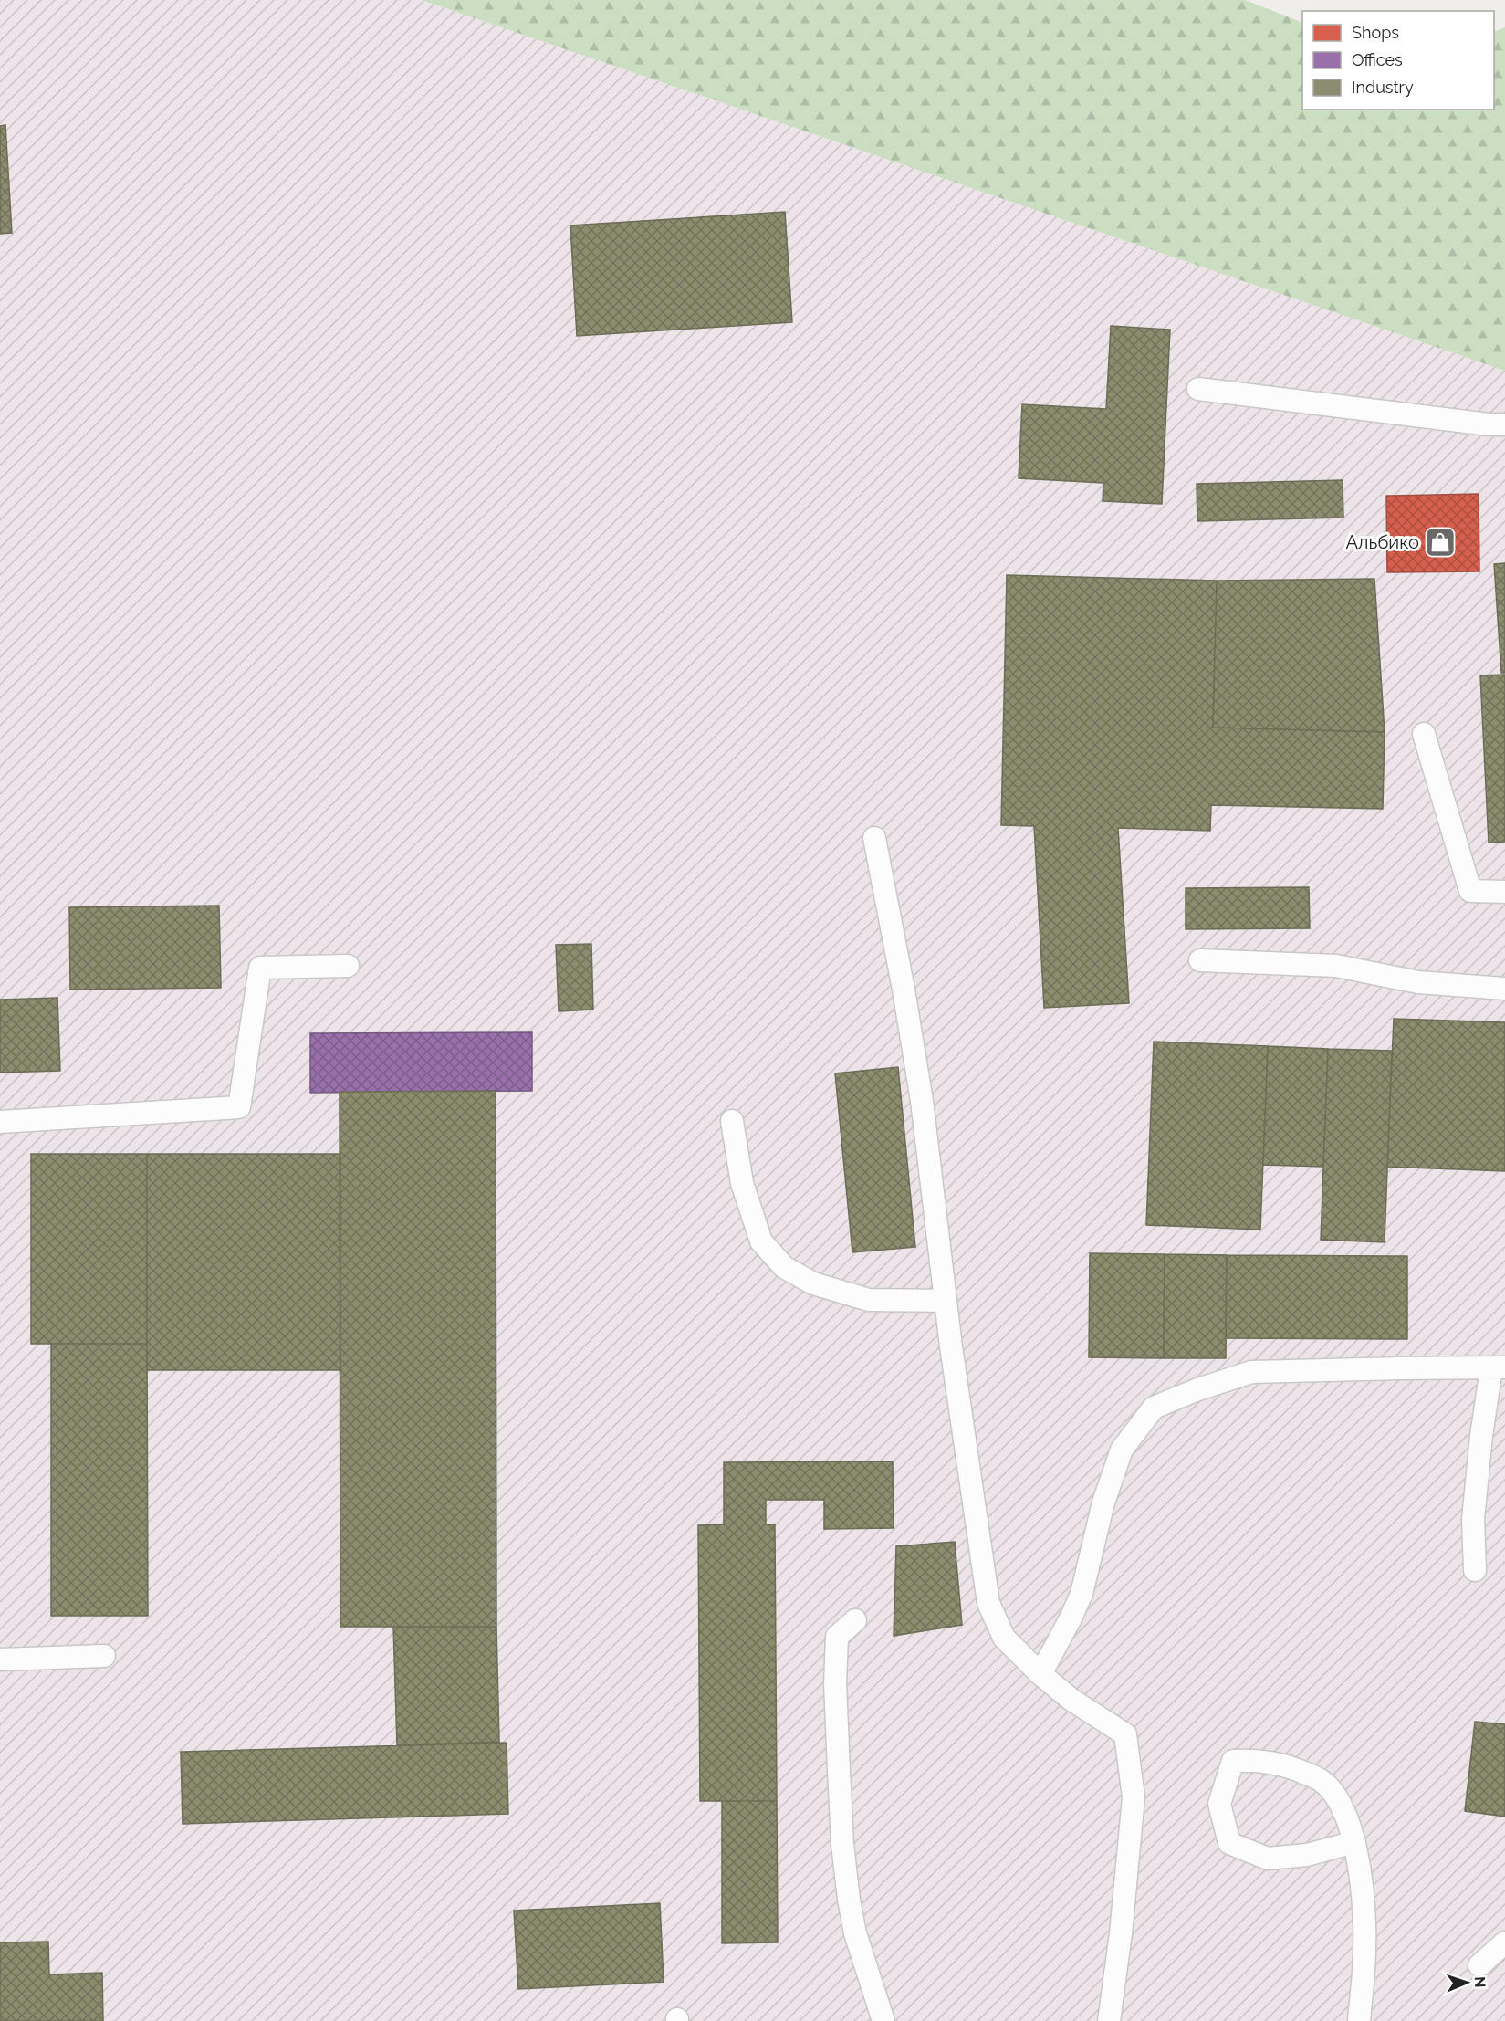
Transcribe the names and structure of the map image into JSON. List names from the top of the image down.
{
  "places": {
    "shop": ["Альбико"]
  },
  "legend": ["Shops", "Offices", "Industry"],
  "north": "right"
}
